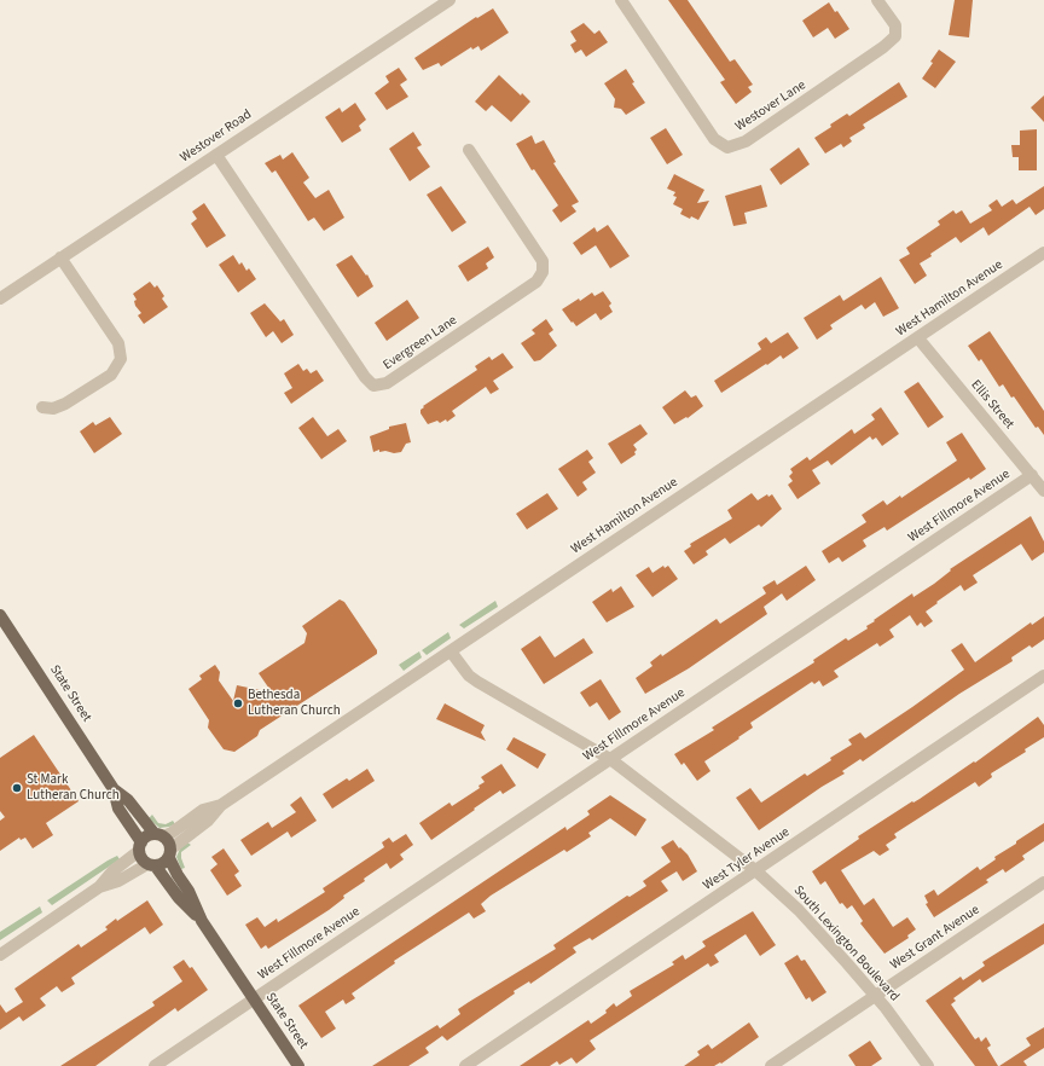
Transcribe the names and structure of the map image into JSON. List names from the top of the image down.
{
  "streets": {
    "main road": ["State Street"],
    "street": [
      "Westover Lane",
      "Westover Road",
      "West Hamilton Avenue",
      "Evergreen Lane",
      "Ellis Street",
      "West Fillmore Avenue",
      "West Tyler Avenue",
      "West Grant Avenue",
      "South Lexington Boulevard"
    ]
  },
  "crossings": [
    ["Westover Road", "Evergreen Lane"],
    ["West Hamilton Avenue", "Ellis Street"],
    ["West Hamilton Avenue", "State Street"],
    ["West Hamilton Avenue", "South Lexington Boulevard"],
    ["Ellis Street", "West Fillmore Avenue"],
    ["West Fillmore Avenue", "State Street"],
    ["West Fillmore Avenue", "South Lexington Boulevard"],
    ["West Tyler Avenue", "South Lexington Boulevard"],
    ["West Grant Avenue", "South Lexington Boulevard"]
  ],
  "places": ["Bethesda Lutheran Church", "St Mark Lutheran Church"]
}
